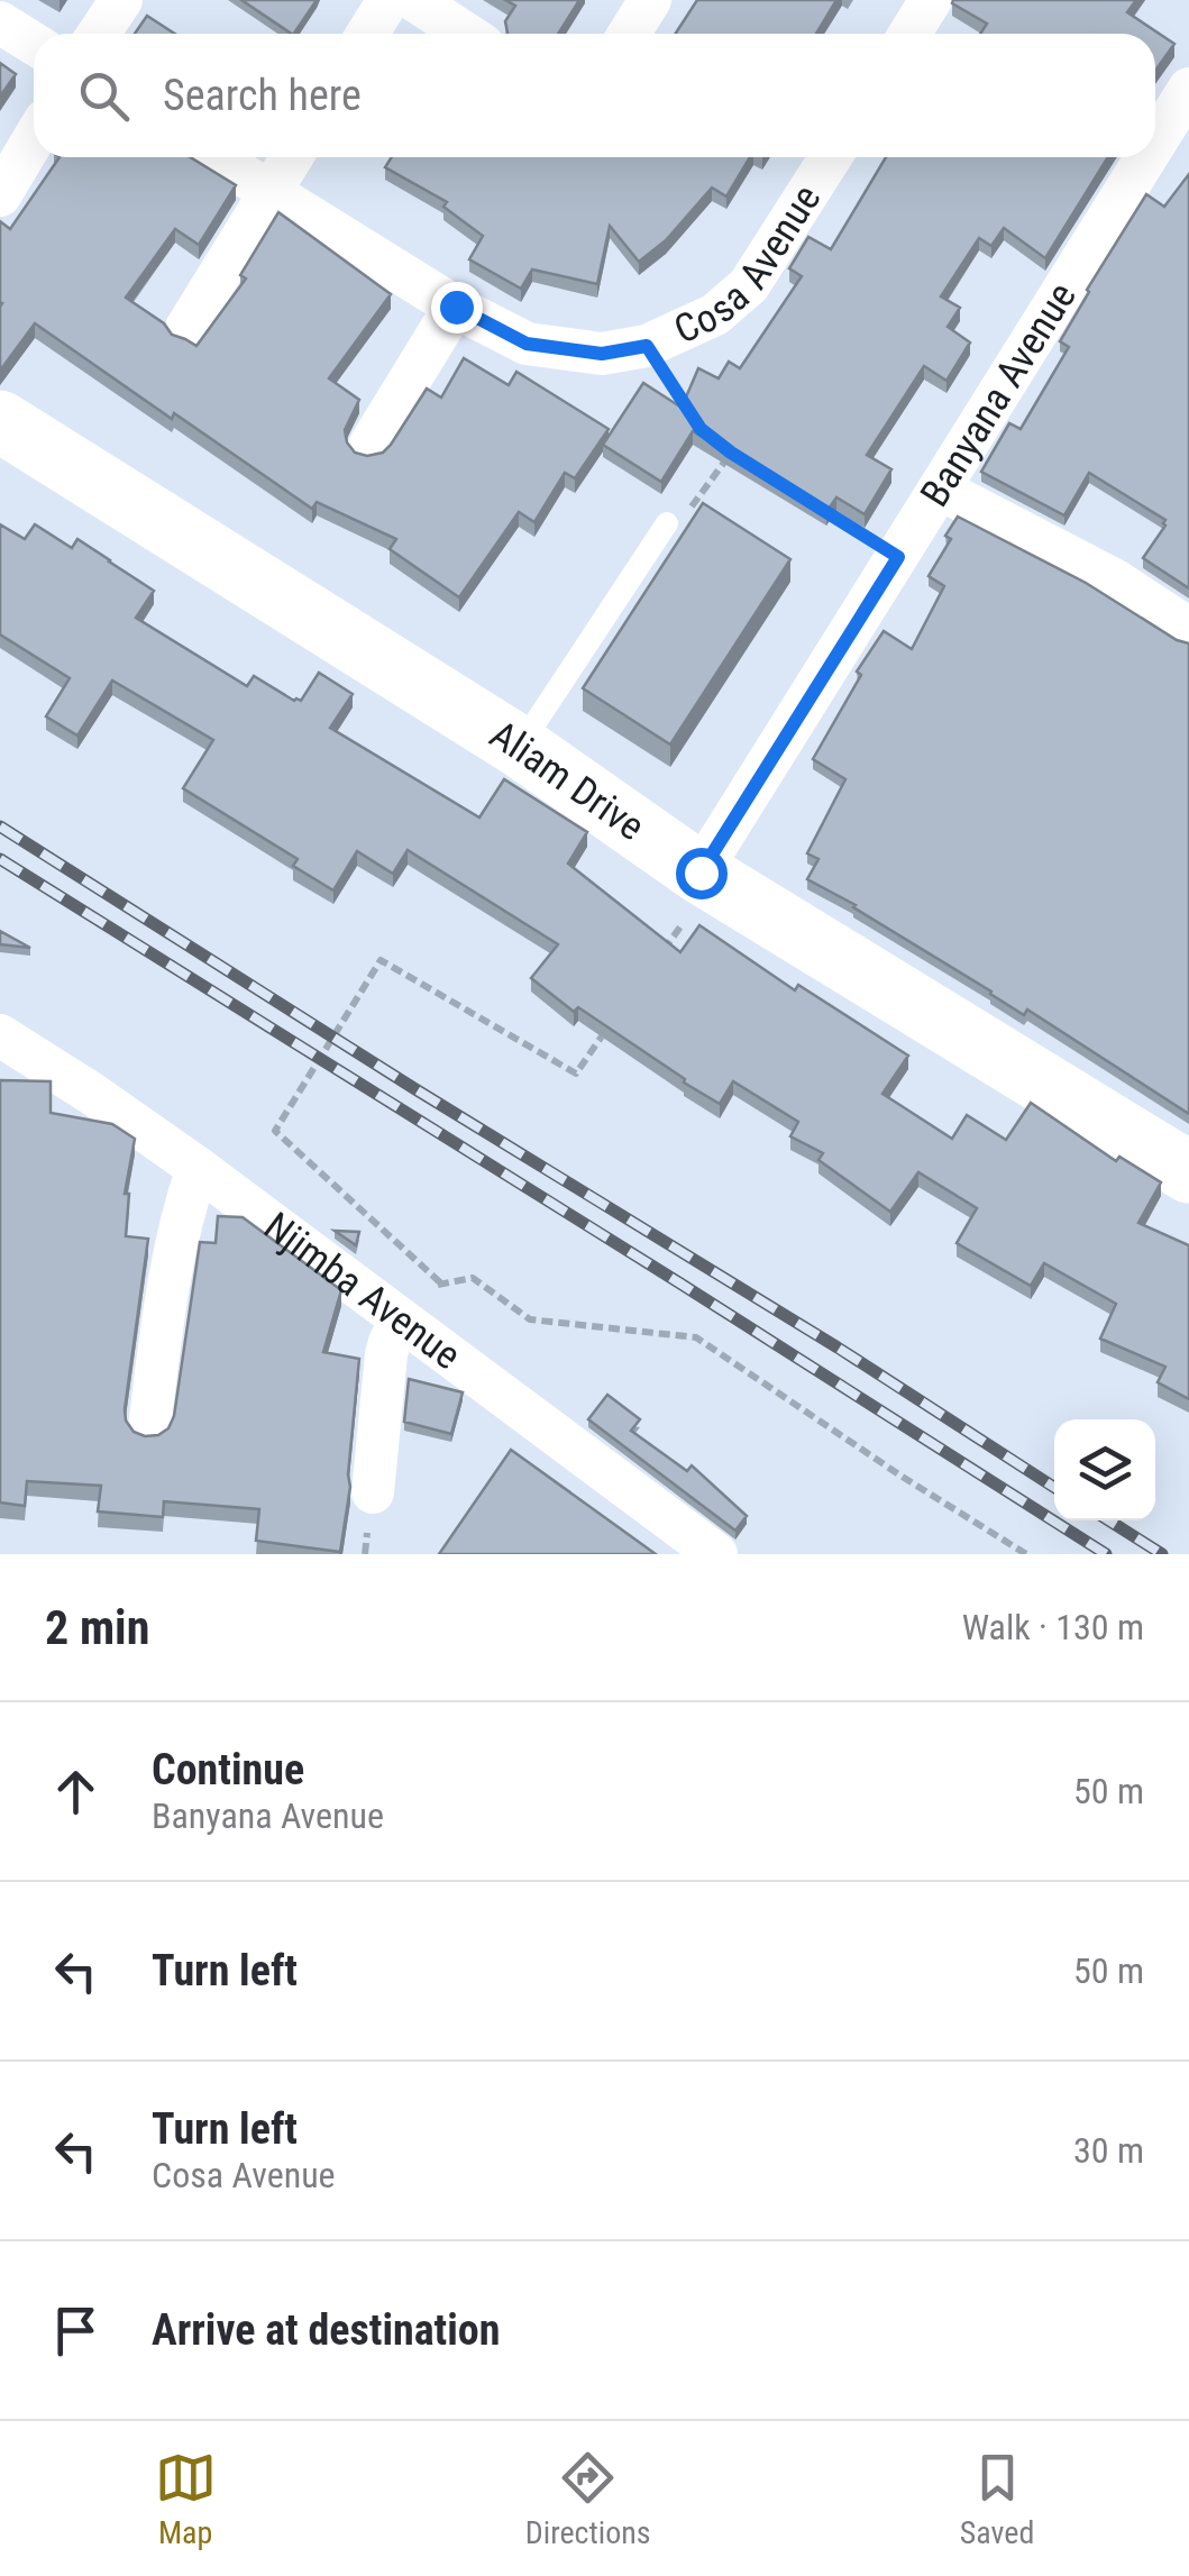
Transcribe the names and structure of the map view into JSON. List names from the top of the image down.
{
  "streets": {
    "street": [
      "Cosa Avenue",
      "Banyana Avenue",
      "Aliam Drive",
      "Njimba Avenue"
    ]
  },
  "crossings": [
    ["Banyana Avenue", "Aliam Drive"]
  ],
  "page": {
    "search": "Search here",
    "heading": ["2 min", "Walk · 130 m"],
    "list": [
      ["Continue", "Banyana Avenue", "50 m"],
      ["Turn left", "50 m"],
      ["Turn left", "Cosa Avenue", "30 m"],
      "Arrive at destination"
    ],
    "nav": ["Map", "Directions", "Saved"]
  }
}
